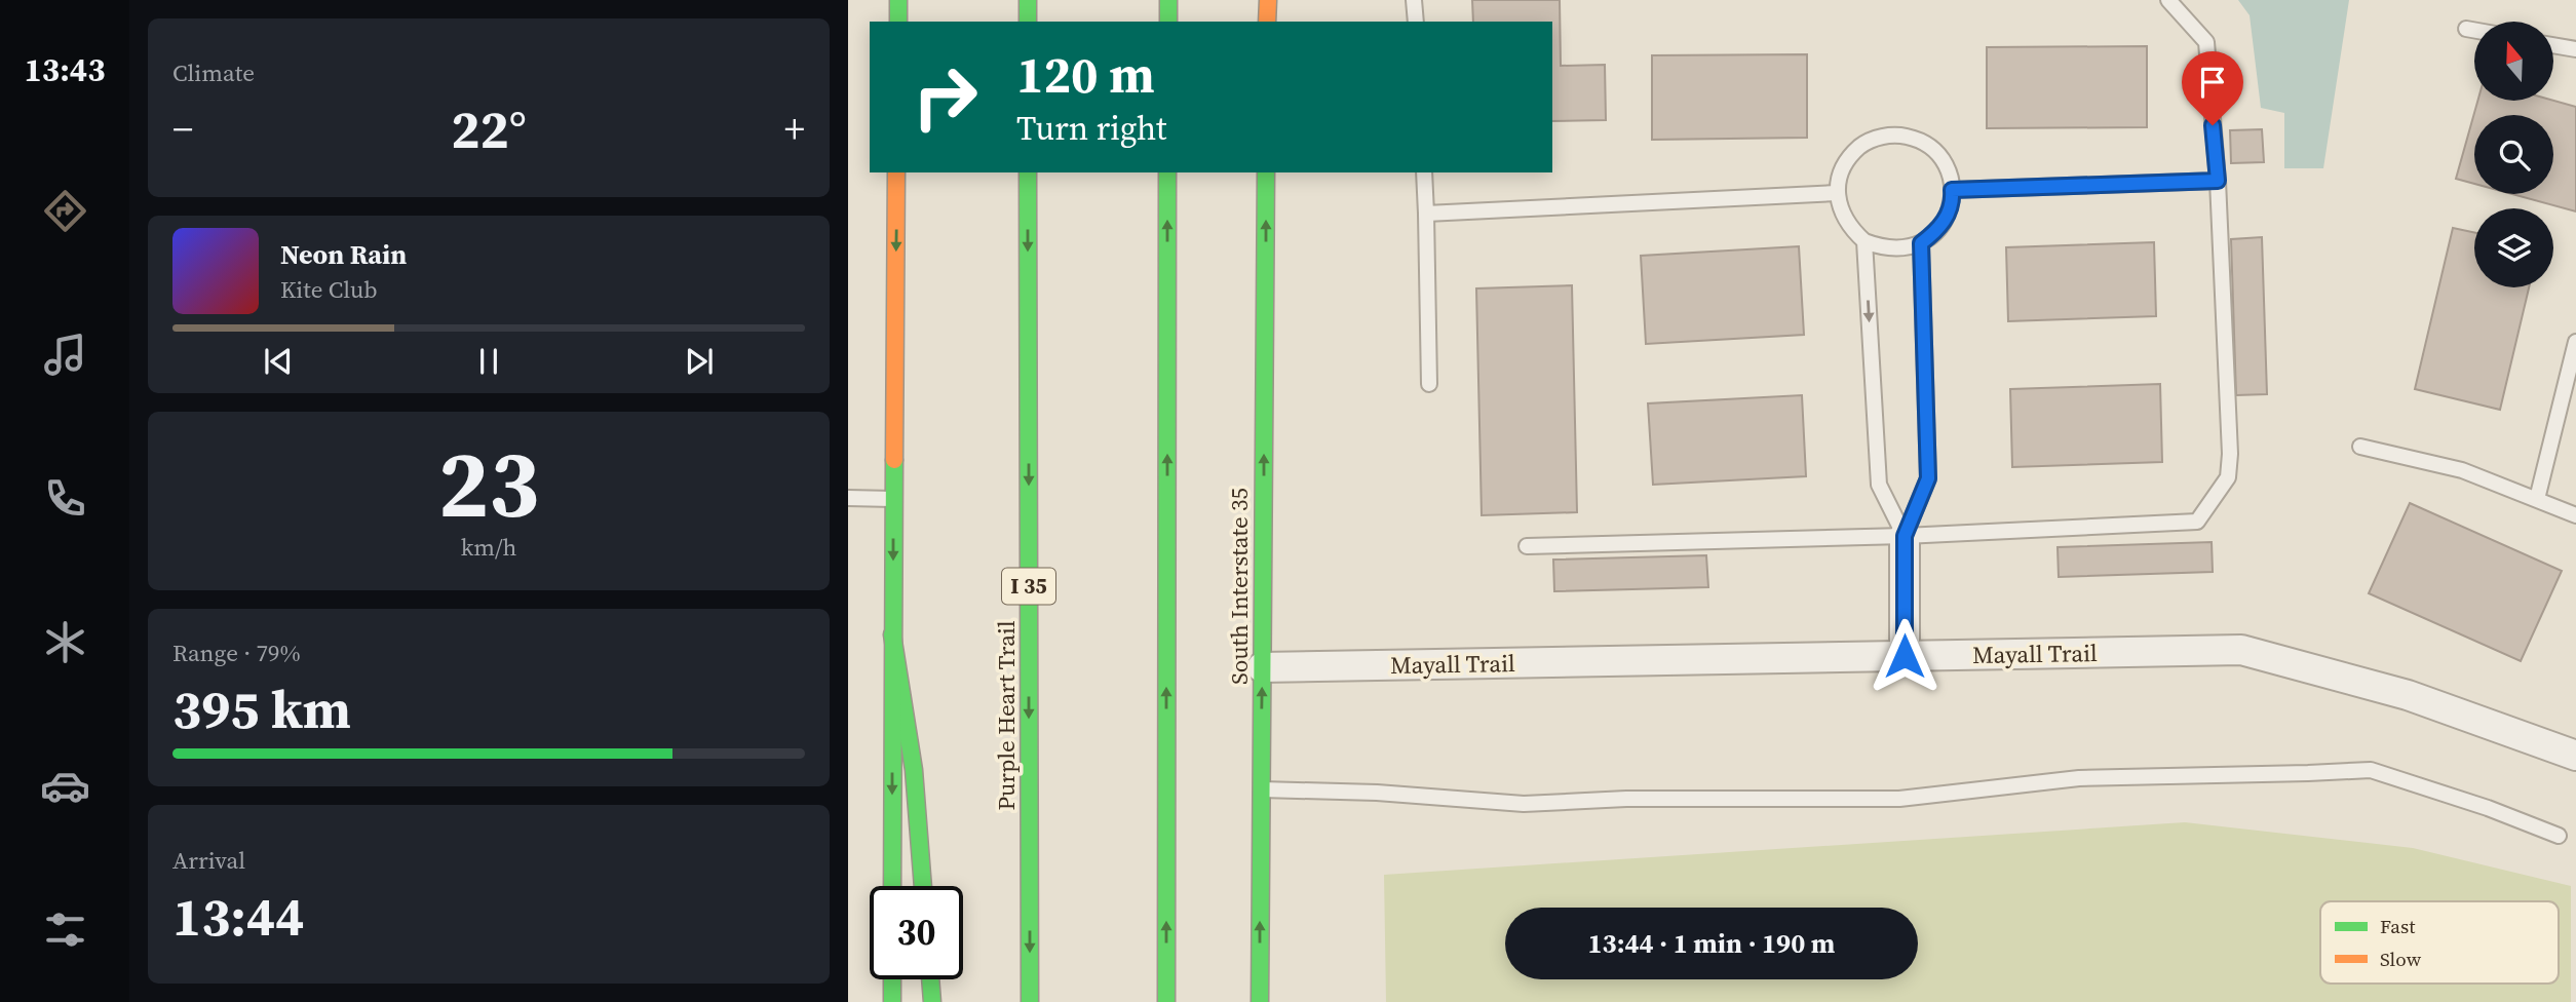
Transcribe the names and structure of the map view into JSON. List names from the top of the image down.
{
  "streets": {
    "main road": ["I 35", "South Interstate 35", "Purple Heart Trail"],
    "street": ["Mayall Trail"]
  },
  "crossings": [
    ["South Interstate 35", "Mayall Trail"]
  ],
  "legend": ["Fast", "Slow"],
  "north": "top",
  "page": {
    "tabs": "13:43",
    "tile": [
      "Climate",
      ["23", "km/h"],
      ["Range · 79%", "395 km"],
      ["Arrival", "13:44"]
    ],
    "turn": ["120 m", "Turn right"],
    "heat": ["−", "22°", "+"],
    "song": ["Neon Rain", "Kite Club"],
    "limit": "30",
    "trip": "13:44 · 1 min · 190 m"
  }
}
